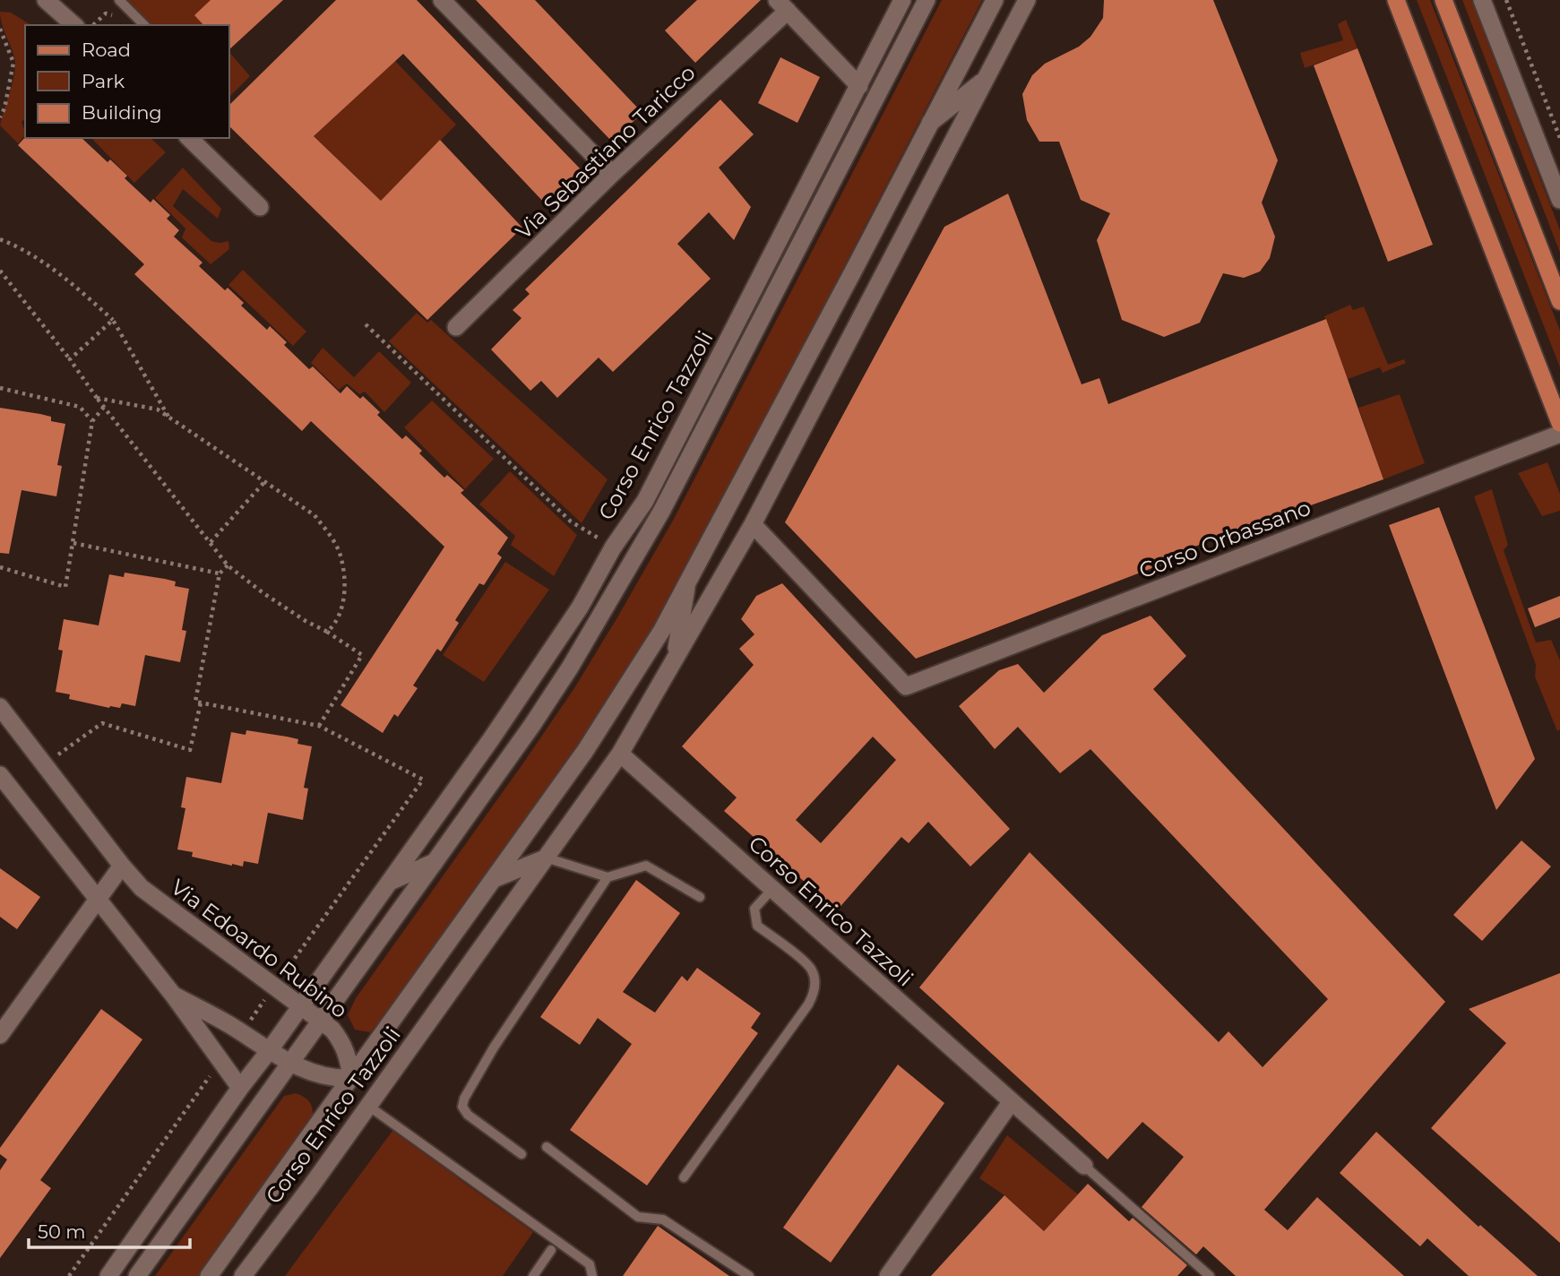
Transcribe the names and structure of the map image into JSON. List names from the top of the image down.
{
  "streets": {
    "street": [
      "Via Sebastiano Taricco",
      "Corso Enrico Tazzoli",
      "Corso Orbassano",
      "Via Edoardo Rubino"
    ]
  },
  "crossings": [
    ["Corso Enrico Tazzoli", "Corso Orbassano"],
    ["Corso Enrico Tazzoli", "Via Edoardo Rubino"]
  ],
  "legend": ["Road", "Park", "Building"],
  "scale_bar": "50 m"
}
